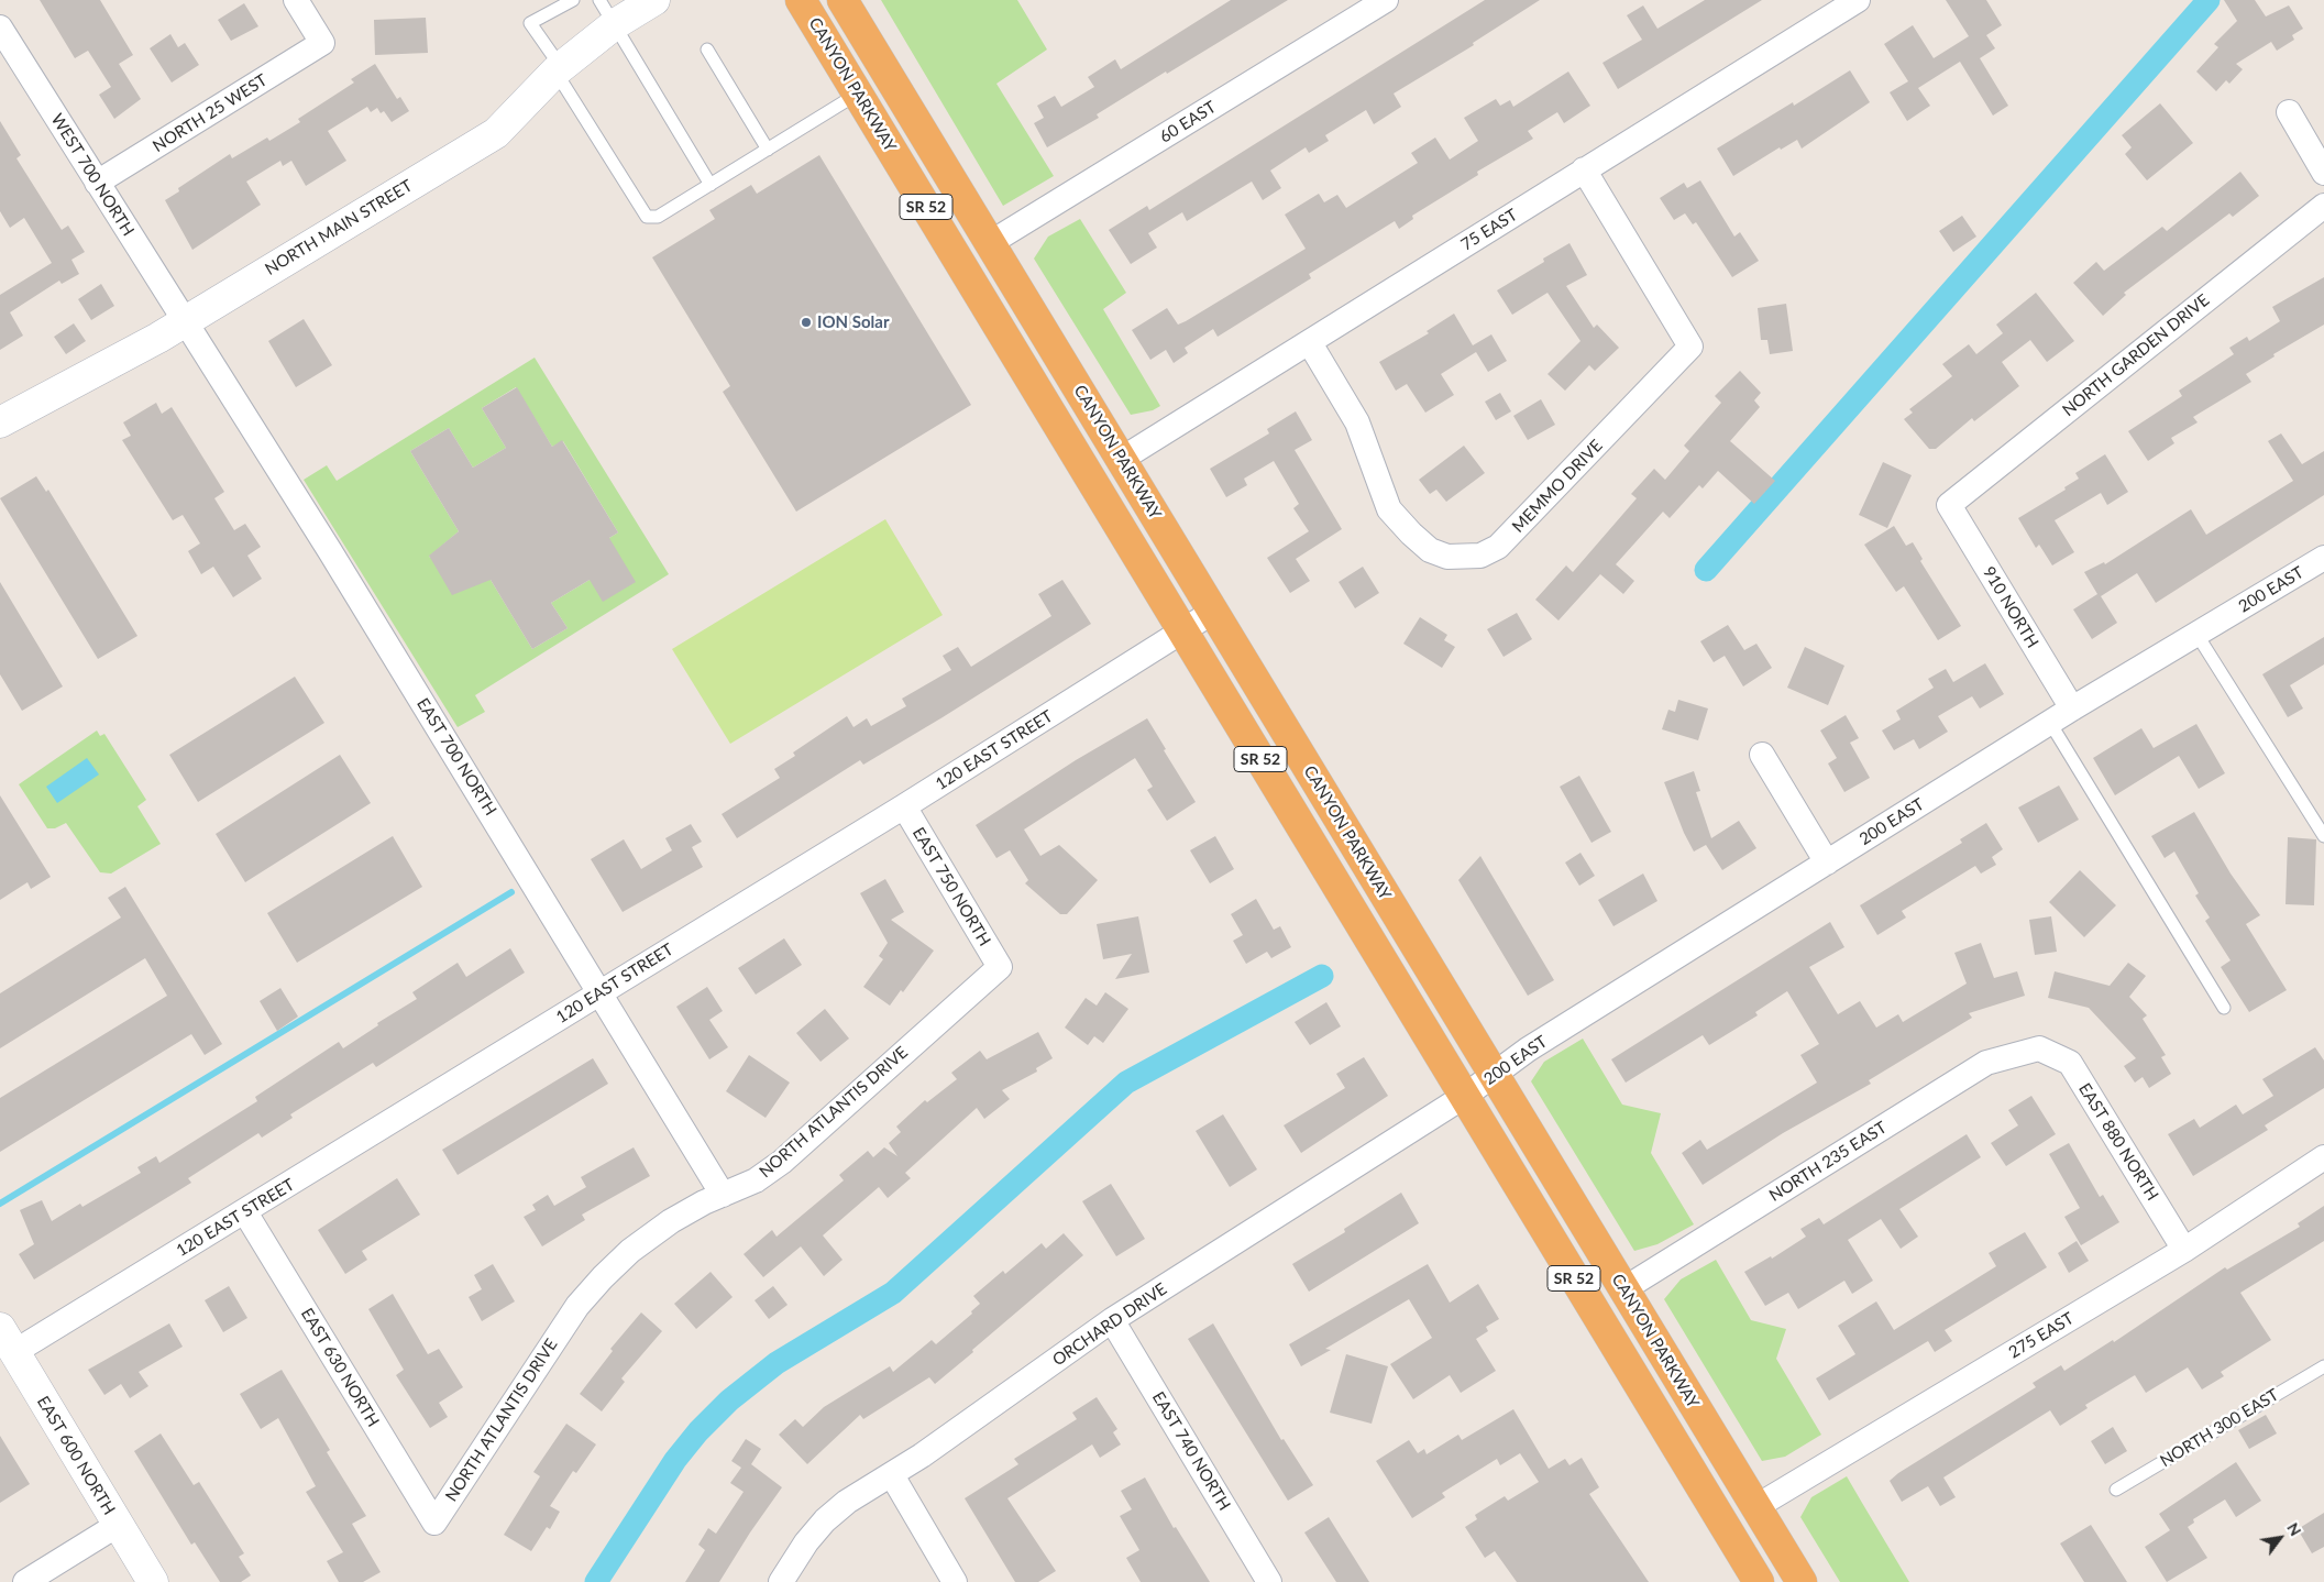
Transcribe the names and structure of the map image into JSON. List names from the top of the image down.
{
  "streets": {
    "highway": ["CANYON PARKWAY", "SR 52"],
    "street": [
      "NORTH 25 WEST",
      "60 EAST",
      "WEST 700 NORTH",
      "NORTH MAIN STREET",
      "75 EAST",
      "NORTH GARDEN DRIVE",
      "MEMMO DRIVE",
      "200 EAST",
      "910 NORTH",
      "120 EAST STREET",
      "EAST 700 NORTH",
      "EAST 750 NORTH",
      "NORTH ATLANTIS DRIVE",
      "EAST 880 NORTH",
      "NORTH 235 EAST",
      "ORCHARD DRIVE",
      "275 EAST",
      "EAST 630 NORTH",
      "EAST 740 NORTH",
      "EAST 600 NORTH"
    ],
    "lane": ["NORTH 300 EAST"]
  },
  "crossings": [
    ["CANYON PARKWAY", "60 EAST"],
    ["CANYON PARKWAY", "75 EAST"],
    ["CANYON PARKWAY", "200 EAST"],
    ["CANYON PARKWAY", "120 EAST STREET"],
    ["CANYON PARKWAY", "NORTH 235 EAST"],
    ["CANYON PARKWAY", "ORCHARD DRIVE"],
    ["CANYON PARKWAY", "275 EAST"],
    ["NORTH 25 WEST", "WEST 700 NORTH"],
    ["WEST 700 NORTH", "NORTH MAIN STREET"],
    ["WEST 700 NORTH", "EAST 700 NORTH"],
    ["NORTH MAIN STREET", "EAST 700 NORTH"],
    ["75 EAST", "MEMMO DRIVE"],
    ["NORTH GARDEN DRIVE", "910 NORTH"],
    ["200 EAST", "910 NORTH"],
    ["200 EAST", "ORCHARD DRIVE"],
    ["120 EAST STREET", "EAST 700 NORTH"],
    ["120 EAST STREET", "EAST 750 NORTH"],
    ["120 EAST STREET", "EAST 630 NORTH"],
    ["120 EAST STREET", "EAST 600 NORTH"],
    ["EAST 700 NORTH", "NORTH ATLANTIS DRIVE"],
    ["EAST 750 NORTH", "NORTH ATLANTIS DRIVE"],
    ["NORTH ATLANTIS DRIVE", "EAST 630 NORTH"],
    ["EAST 880 NORTH", "NORTH 235 EAST"],
    ["EAST 880 NORTH", "275 EAST"],
    ["ORCHARD DRIVE", "EAST 740 NORTH"]
  ],
  "places": ["ION Solar"],
  "north": "top right"
}
